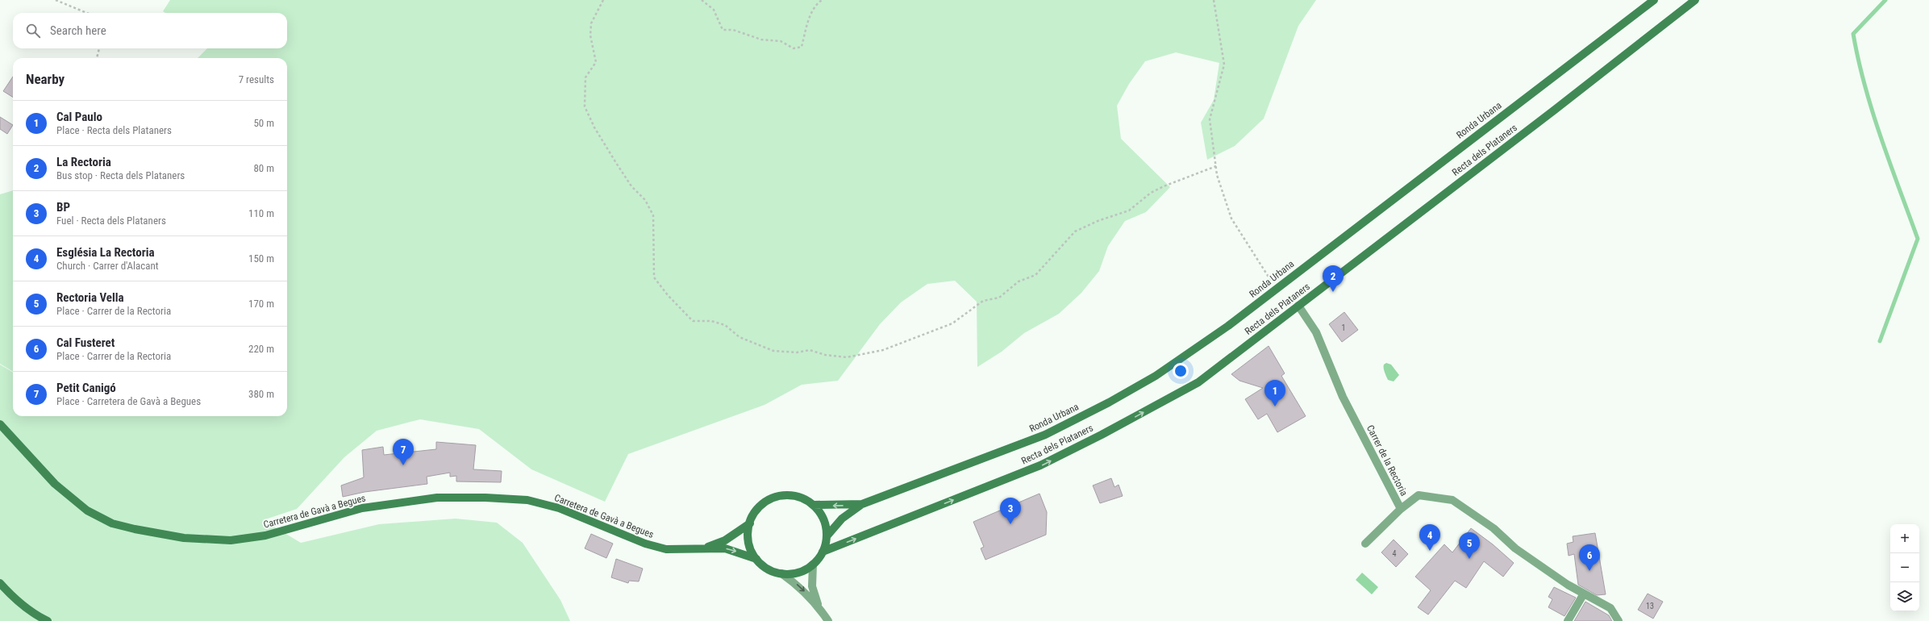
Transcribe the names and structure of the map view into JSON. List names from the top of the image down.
{
  "streets": {
    "main road": ["Ronda Urbana", "Recta dels Plataners", "Carretera de Gavà a Begues"],
    "street": ["Carrer de la Rectoria"]
  },
  "crossings": [
    ["Ronda Urbana", "Recta dels Plataners"],
    ["Ronda Urbana", "Carretera de Gavà a Begues"],
    ["Recta dels Plataners", "Carrer de la Rectoria"],
    ["Recta dels Plataners", "Carretera de Gavà a Begues"]
  ],
  "one_way": ["Recta dels Plataners"],
  "house_numbers": ["1", "4", "13"],
  "page": {
    "search": "Search here",
    "heading": ["Nearby", "7 results"],
    "list": [
      {
        "mark": "1",
        "name": "Cal Paulo",
        "note": "Place · Recta dels Plataners",
        "value": "50 m"
      },
      {
        "mark": "2",
        "name": "La Rectoria",
        "note": "Bus stop · Recta dels Plataners",
        "value": "80 m"
      },
      {
        "mark": "3",
        "name": "BP",
        "note": "Fuel · Recta dels Plataners",
        "value": "110 m"
      },
      {
        "mark": "4",
        "name": "Església La Rectoria",
        "note": "Church · Carrer d'Alacant",
        "value": "150 m"
      },
      {
        "mark": "5",
        "name": "Rectoria Vella",
        "note": "Place · Carrer de la Rectoria",
        "value": "170 m"
      },
      {
        "mark": "6",
        "name": "Cal Fusteret",
        "note": "Place · Carrer de la Rectoria",
        "value": "220 m"
      },
      {
        "mark": "7",
        "name": "Petit Canigó",
        "note": "Place · Carretera de Gavà a Begues",
        "value": "380 m"
      }
    ],
    "pins": [
      "2",
      "1",
      "7",
      "3",
      "4",
      "5",
      "6"
    ],
    "map_buttons": ["+", "−"]
  }
}
